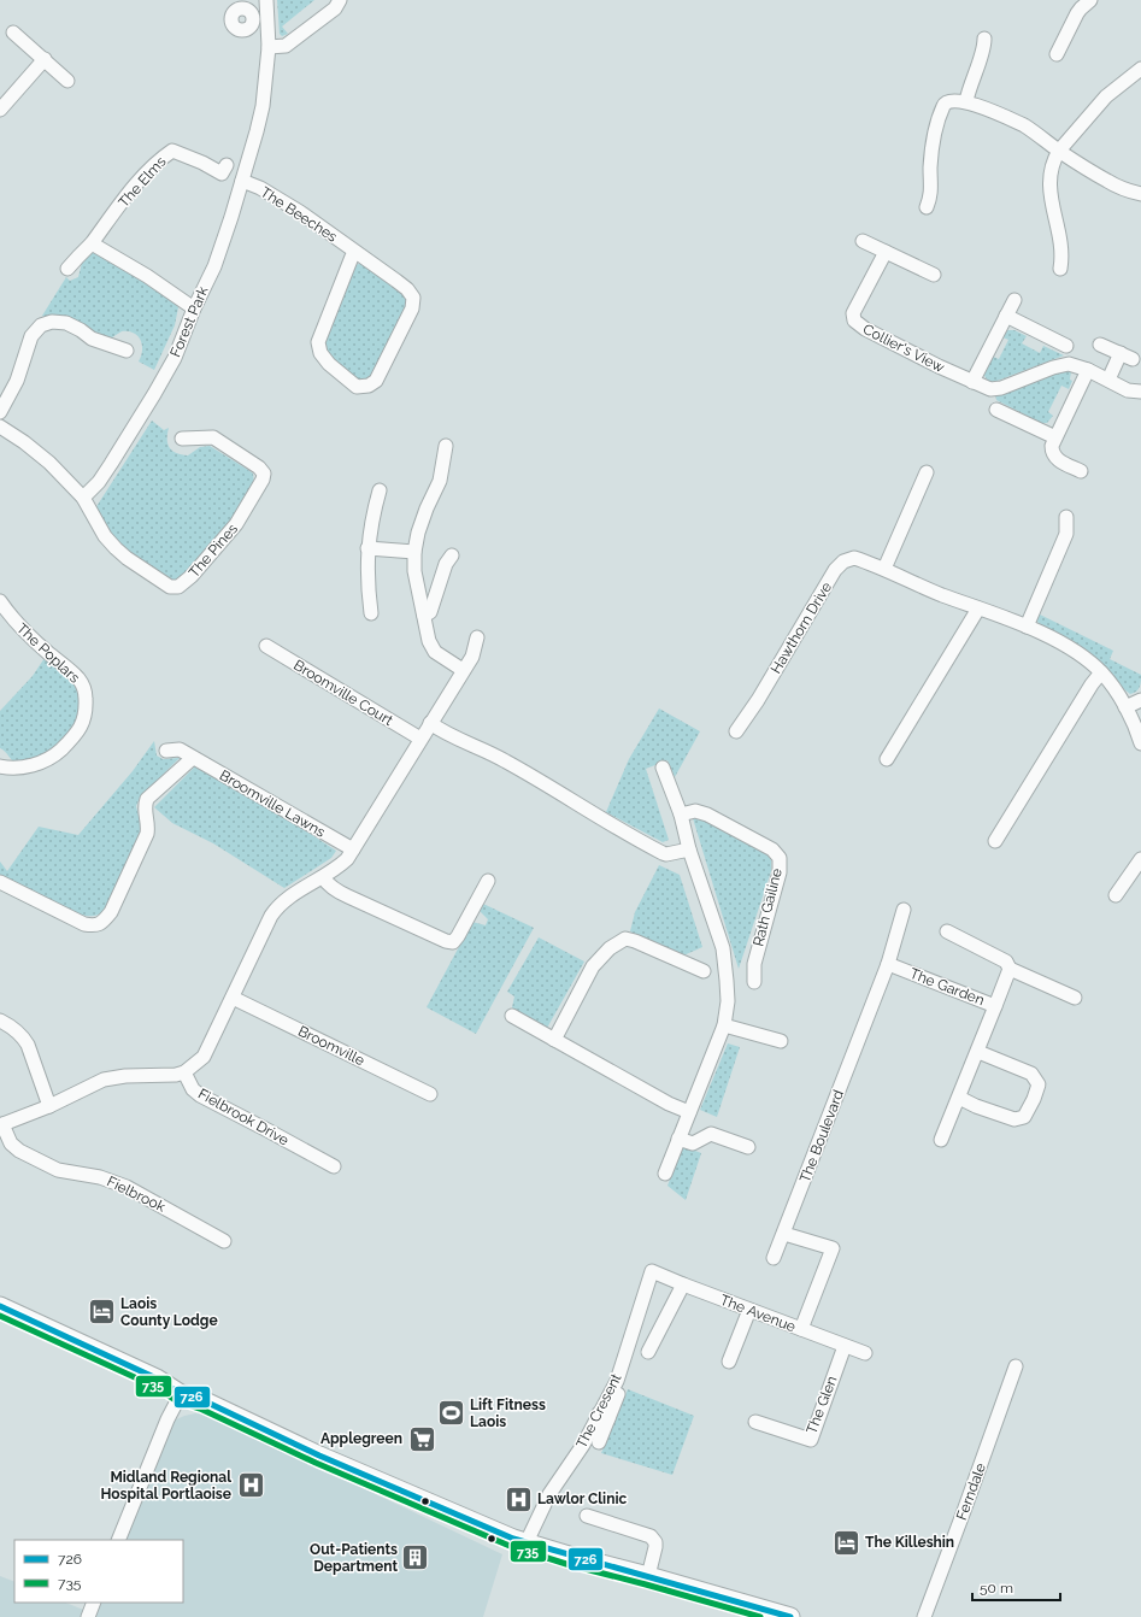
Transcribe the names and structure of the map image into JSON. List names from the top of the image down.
{
  "streets": {
    "street": [
      "The Elms",
      "The Beeches",
      "Forest Park",
      "Collier's View",
      "The Pines",
      "Hawthorn Drive",
      "The Poplars",
      "Broomville Court",
      "Broomville Lawns",
      "Rath Gailine",
      "The Garden",
      "Broomville",
      "Fielbrook Drive",
      "The Boulevard",
      "Fielbrook",
      "The Avenue",
      "The Glen",
      "The Cresent",
      "Ferndale"
    ]
  },
  "crossings": [
    ["The Beeches", "Forest Park"],
    ["Forest Park", "The Pines"],
    ["The Garden", "The Boulevard"],
    ["The Avenue", "The Glen"],
    ["The Avenue", "The Cresent"]
  ],
  "places": {
    "hotel": ["Laois County Lodge", "The Killeshin"],
    "sports": ["Lift Fitness Laois"],
    "supermarket": ["Applegreen"],
    "hospital": ["Midland Regional Hospital Portlaoise", "Lawlor Clinic"],
    "building": ["Out-Patients Department"]
  },
  "lines": ["transit line 726", "transit line 735"],
  "legend": ["726", "735"],
  "scale_bar": "50 m"
}
